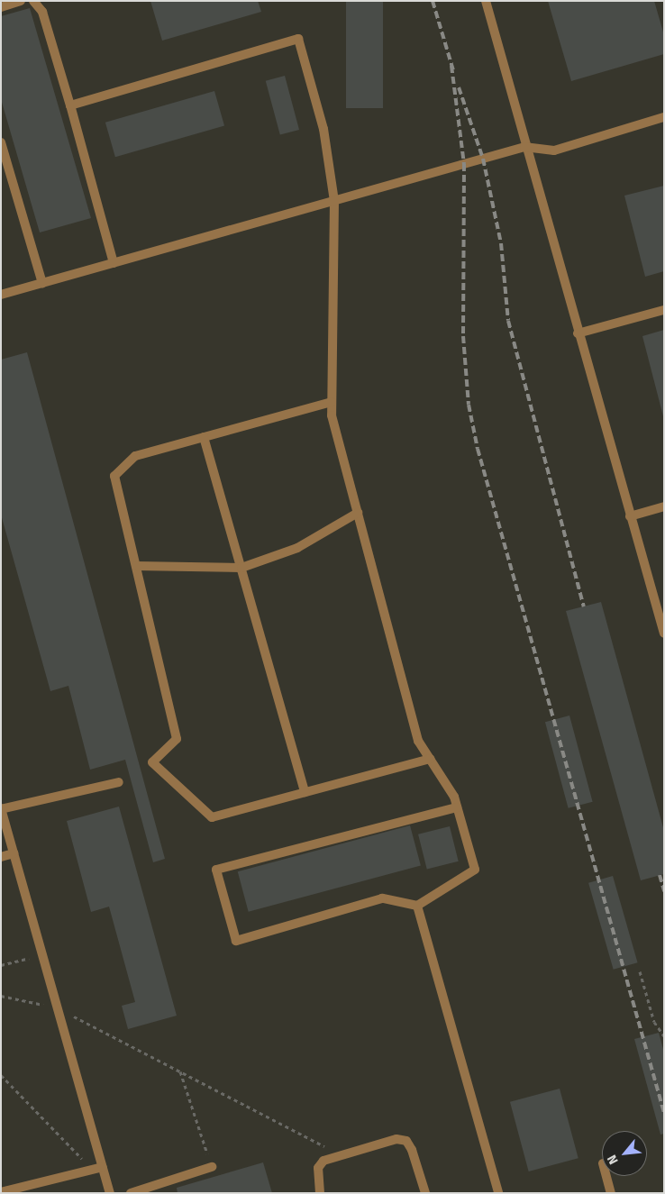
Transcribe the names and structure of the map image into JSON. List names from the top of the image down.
{
  "north": "bottom left"
}
